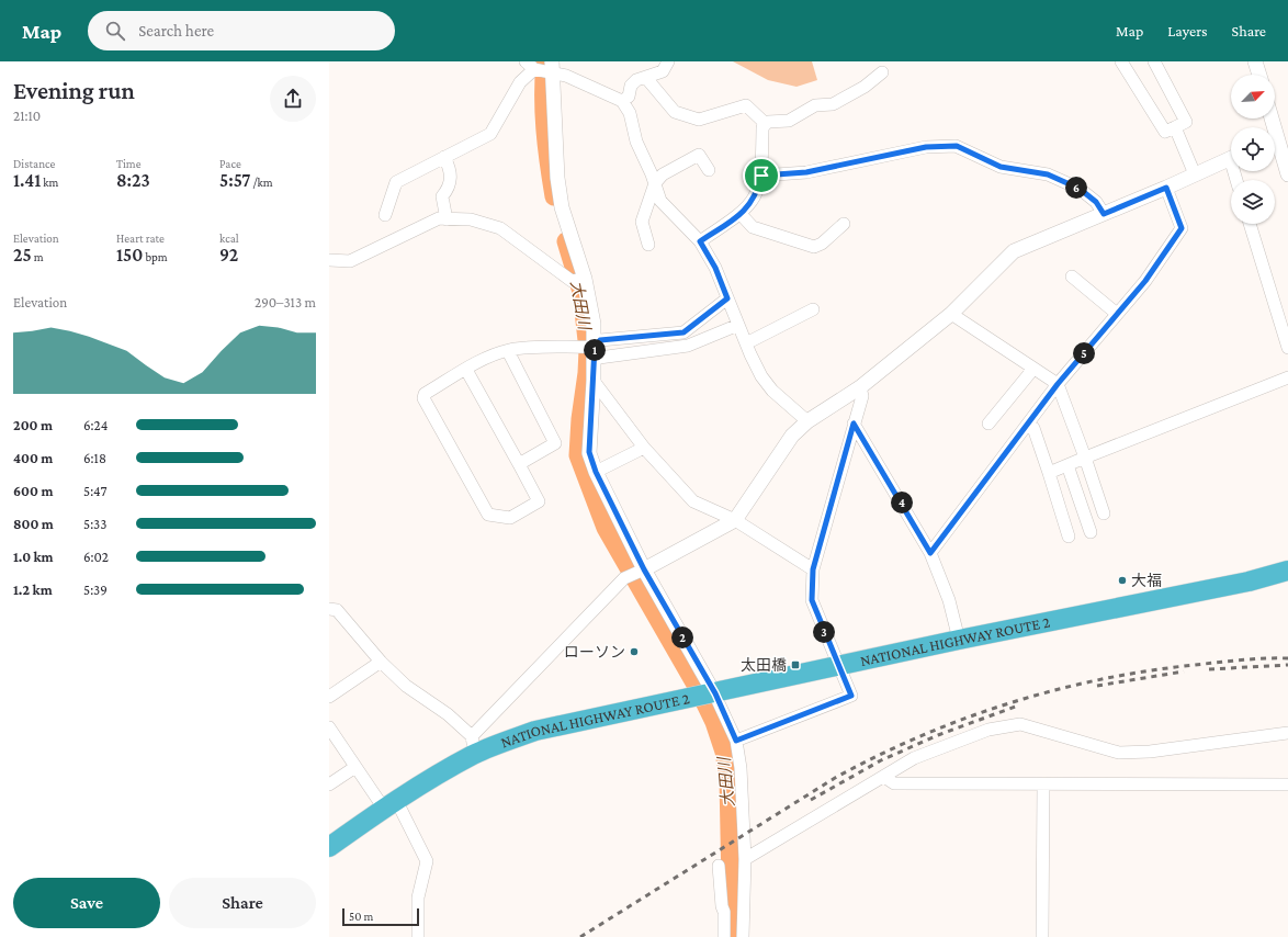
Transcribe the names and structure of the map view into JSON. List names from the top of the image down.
{
  "streets": {
    "highway": ["NATIONAL HIGHWAY ROUTE 2"]
  },
  "water": ["大田川"],
  "places": {
    "other": ["大福", "ローソン"],
    "transit": ["太田橋"]
  },
  "scale_bar": "50 m",
  "north": "top right",
  "page": {
    "header": "Map",
    "search": "Search here",
    "nav": ["Map", "Layers", "Share"],
    "heading": ["Evening run", "21:10"],
    "stats": [
      ["Distance", "1.41 km"],
      ["Time", "8:23"],
      ["Pace", "5:57 /km"],
      ["Elevation", "25 m"],
      ["Heart rate", "150 bpm"],
      ["kcal", "92"]
    ],
    "pins": [
      "6",
      "1",
      "5",
      "4",
      "3",
      "2"
    ],
    "chart": ["Elevation", "290–313 m"],
    "list": [
      {
        "name": "200 m",
        "note": "6:24"
      },
      {
        "name": "400 m",
        "note": "6:18"
      },
      {
        "name": "600 m",
        "note": "5:47"
      },
      {
        "name": "800 m",
        "note": "5:33"
      },
      {
        "name": "1.0 km",
        "note": "6:02"
      },
      {
        "name": "1.2 km",
        "note": "5:39"
      }
    ],
    "buttons": ["Save", "Share"],
    "scale": "50 m"
  }
}
